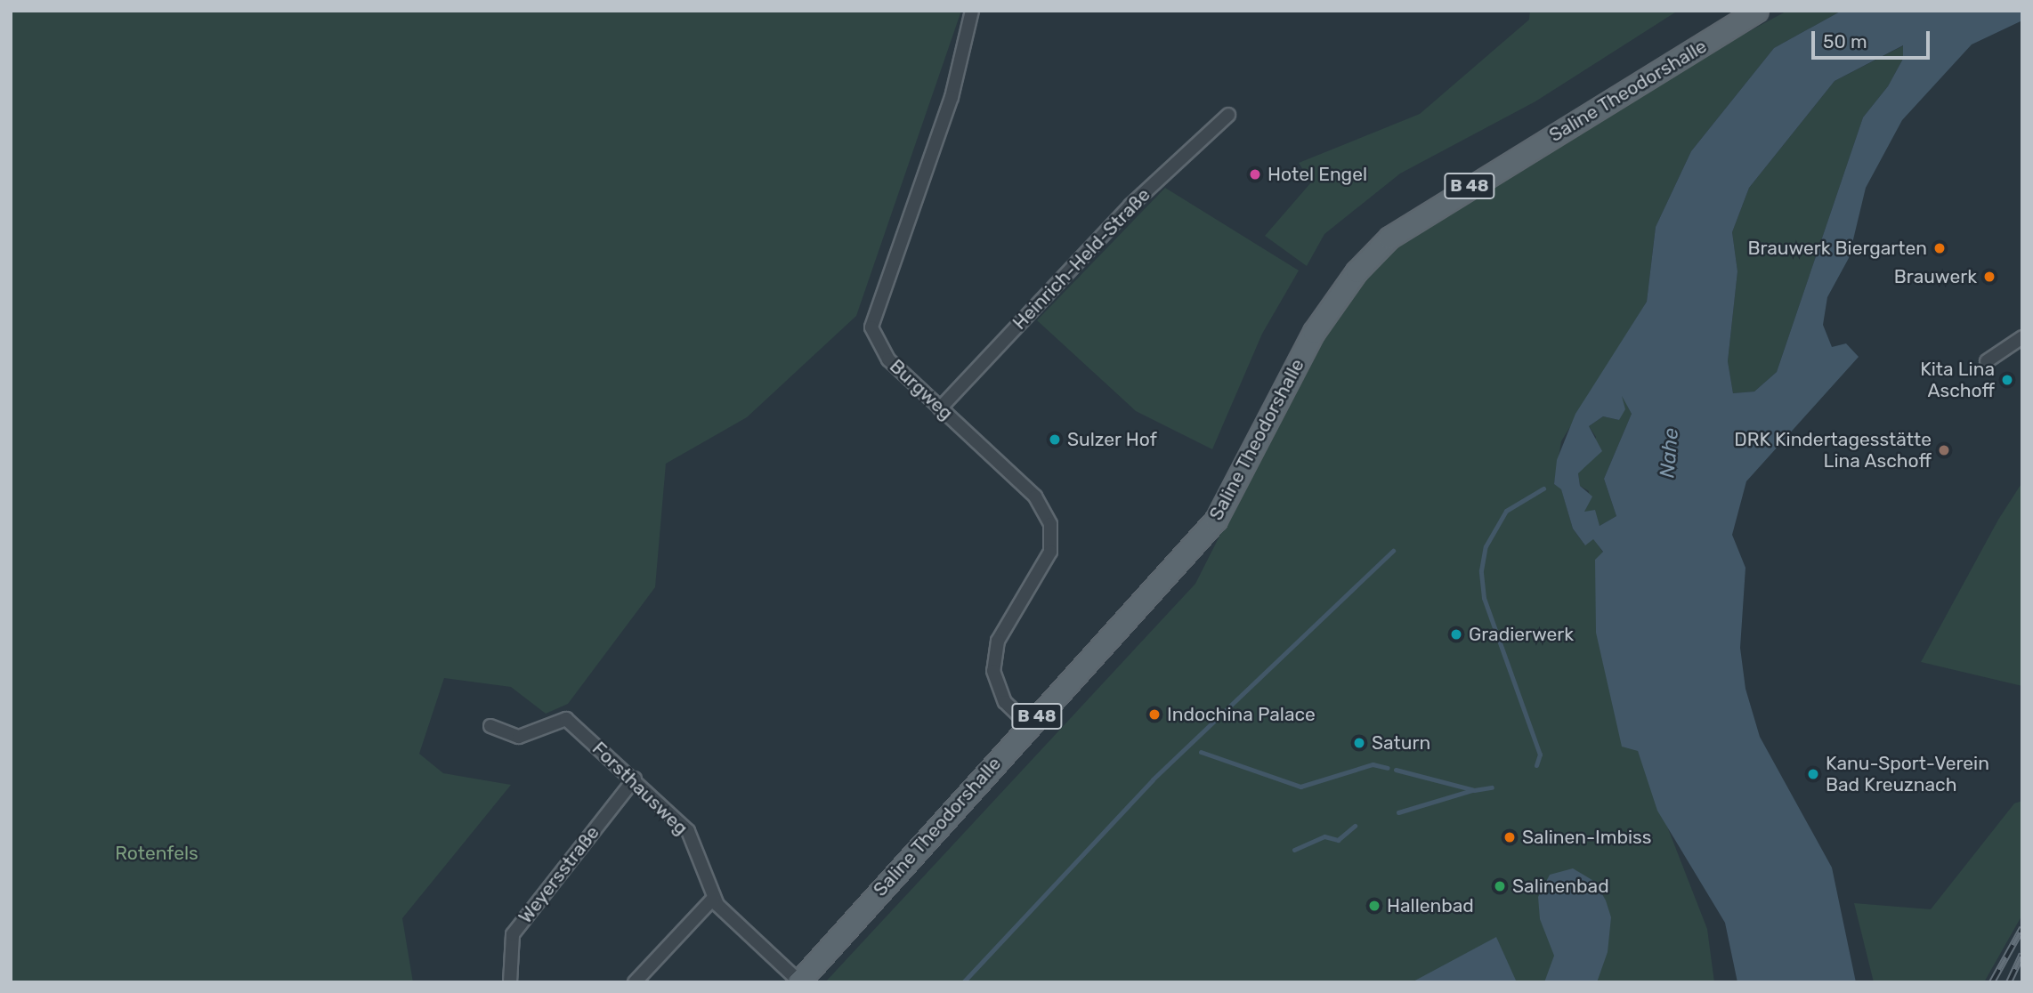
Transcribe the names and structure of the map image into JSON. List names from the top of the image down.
{
  "streets": {
    "main road": ["Saline Theodorshalle", "B 48"],
    "street": [
      "Heinrich-Held-Straße",
      "Burgweg",
      "Forsthausweg",
      "Weyersstraße"
    ]
  },
  "crossings": [
    ["Saline Theodorshalle", "Burgweg"],
    ["Saline Theodorshalle", "Forsthausweg"],
    ["Heinrich-Held-Straße", "Burgweg"],
    ["Forsthausweg", "Weyersstraße"]
  ],
  "water": ["Nahe"],
  "parks": ["Rotenfels"],
  "places": [
    "Hotel Engel",
    "Brauwerk Biergarten",
    "Brauwerk",
    "Kita Lina Aschoff",
    "Sulzer Hof",
    "DRK Kindertagesstätte Lina Aschoff",
    "Gradierwerk",
    "Indochina Palace",
    "Saturn",
    "Kanu-Sport-Verein Bad Kreuznach",
    "Salinen-Imbiss",
    "Salinenbad",
    "Hallenbad"
  ],
  "scale_bar": "50 m"
}
